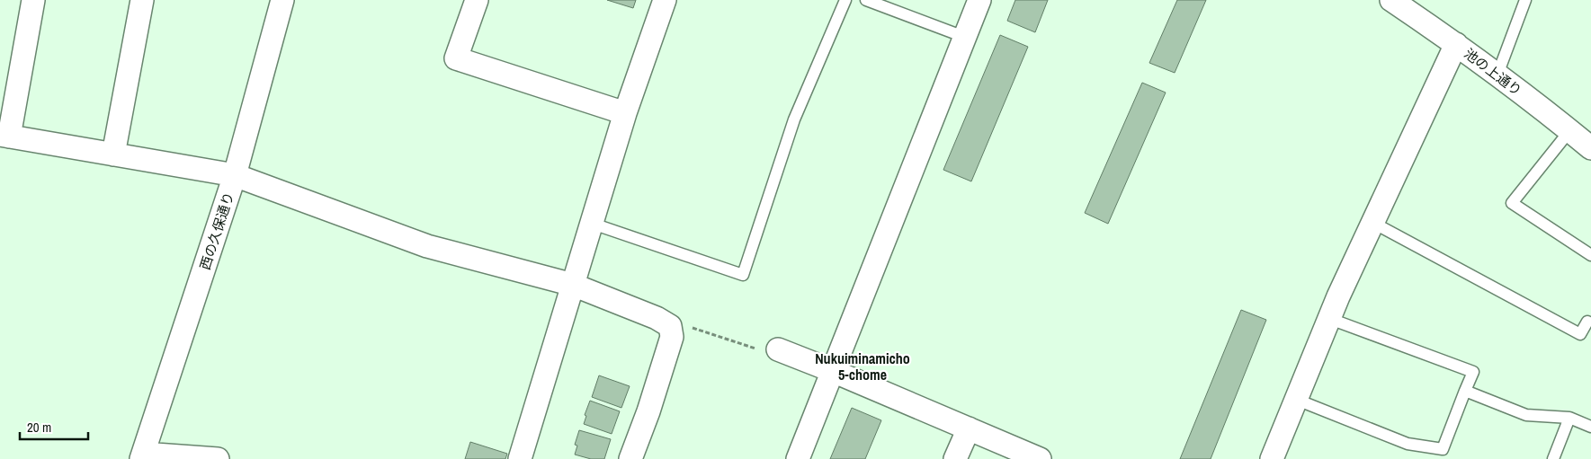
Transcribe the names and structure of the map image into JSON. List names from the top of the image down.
{
  "streets": {
    "street": ["池の上通り", "西の久保通り"]
  },
  "districts": ["Nukuiminamicho 5-chome"],
  "scale_bar": "20 m"
}
